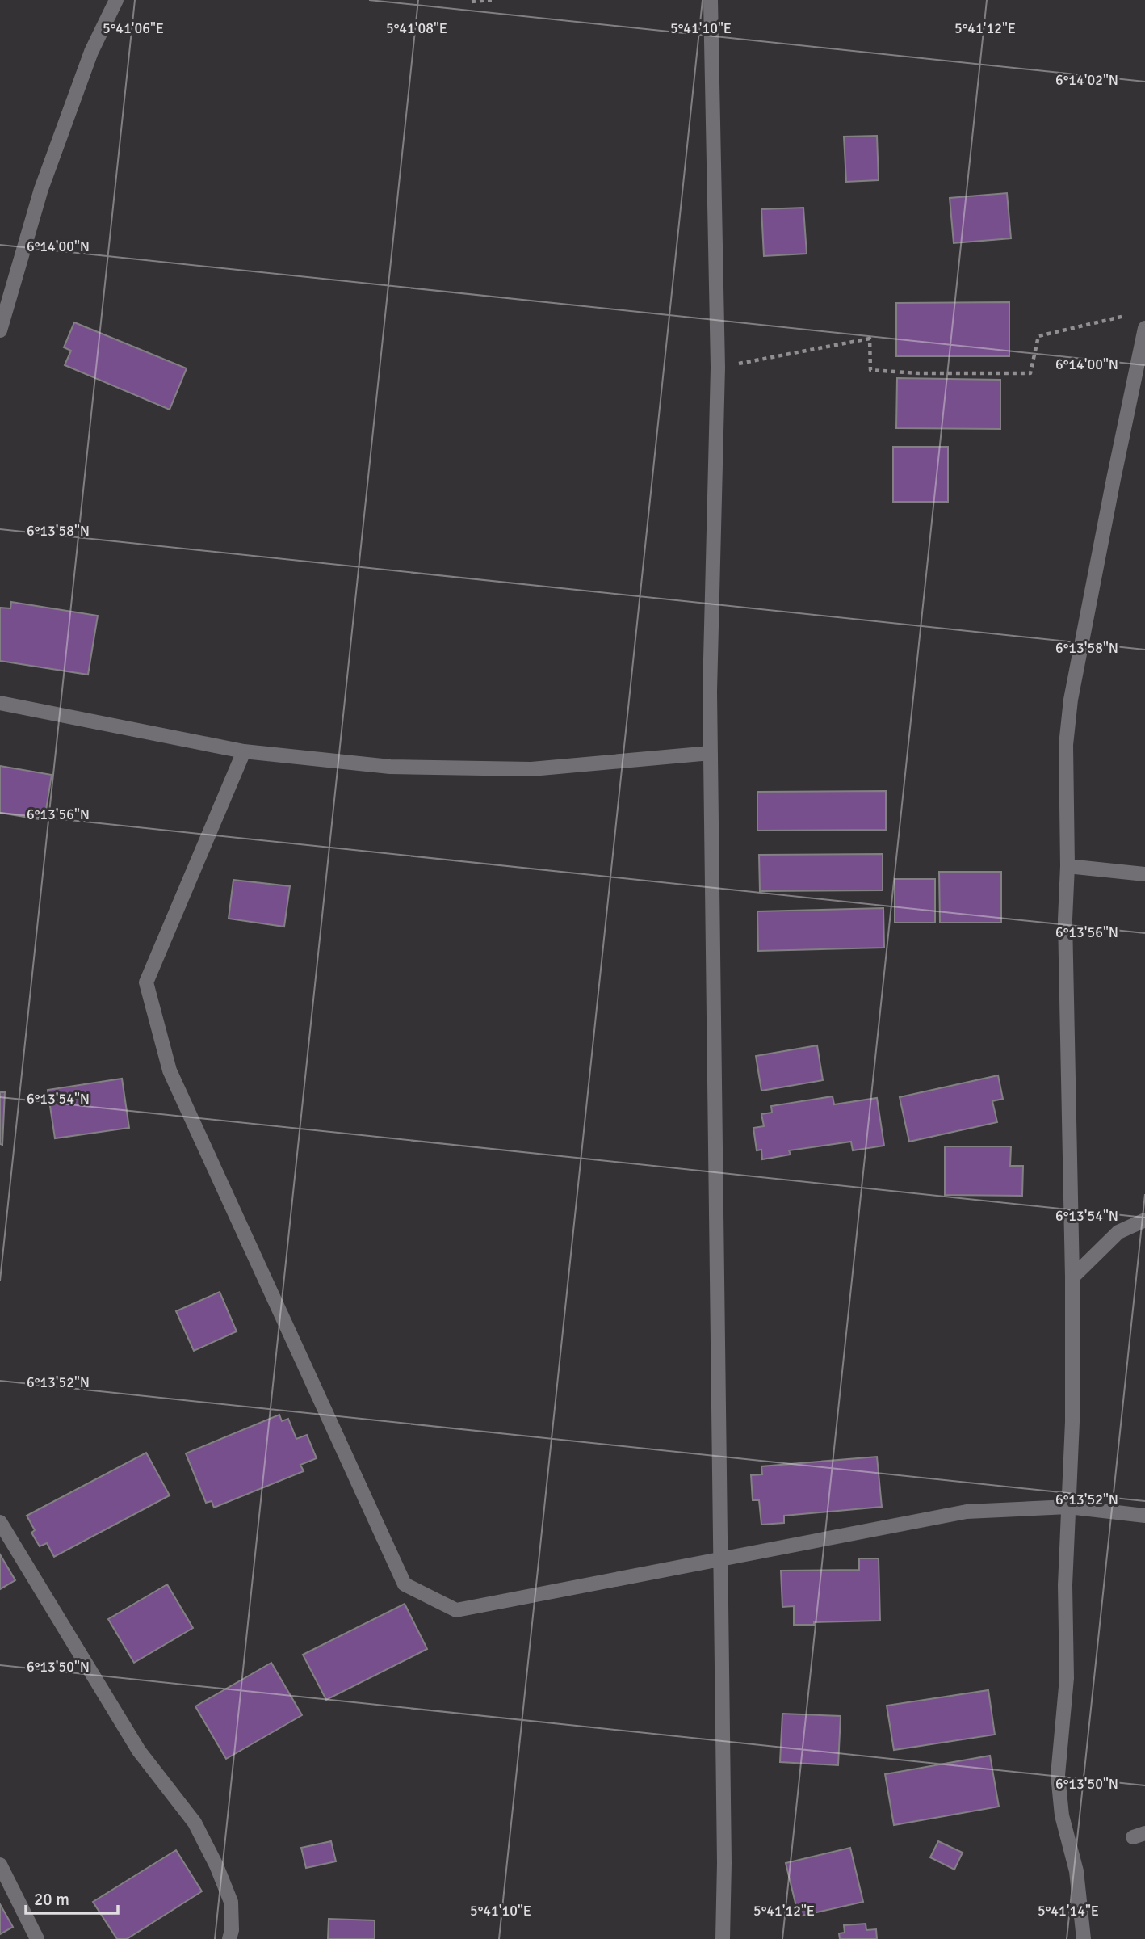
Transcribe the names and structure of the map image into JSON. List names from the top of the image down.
{
  "scale_bar": "20 m",
  "coordinates": [
    "5°41'06\"E",
    "5°41'08\"E",
    "5°41'10\"E",
    "5°41'12\"E",
    "6°14'02\"N",
    "6°14'00\"N",
    "6°13'58\"N",
    "6°13'56\"N",
    "6°13'54\"N",
    "6°13'52\"N",
    "6°13'50\"N",
    "5°41'14\"E"
  ]
}
